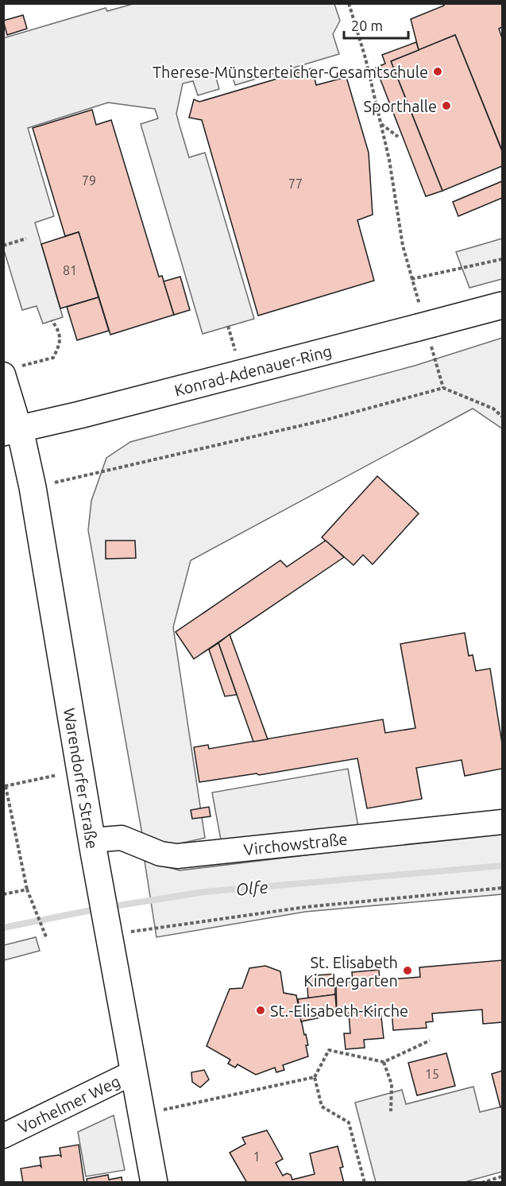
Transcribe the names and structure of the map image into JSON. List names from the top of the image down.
{
  "streets": {
    "main road": ["Konrad-Adenauer-Ring", "Warendorfer Straße"],
    "street": ["Virchowstraße", "Vorhelmer Weg"]
  },
  "crossings": [
    ["Konrad-Adenauer-Ring", "Warendorfer Straße"],
    ["Warendorfer Straße", "Virchowstraße"],
    ["Warendorfer Straße", "Vorhelmer Weg"]
  ],
  "water": ["Olfe"],
  "places": [
    "Therese-Münsterteicher-Gesamtschule",
    "Sporthalle",
    "St. Elisabeth Kindergarten",
    "St.-Elisabeth-Kirche"
  ],
  "house_numbers": [
    "79",
    "77",
    "81",
    "15",
    "1"
  ],
  "scale_bar": "20 m"
}
